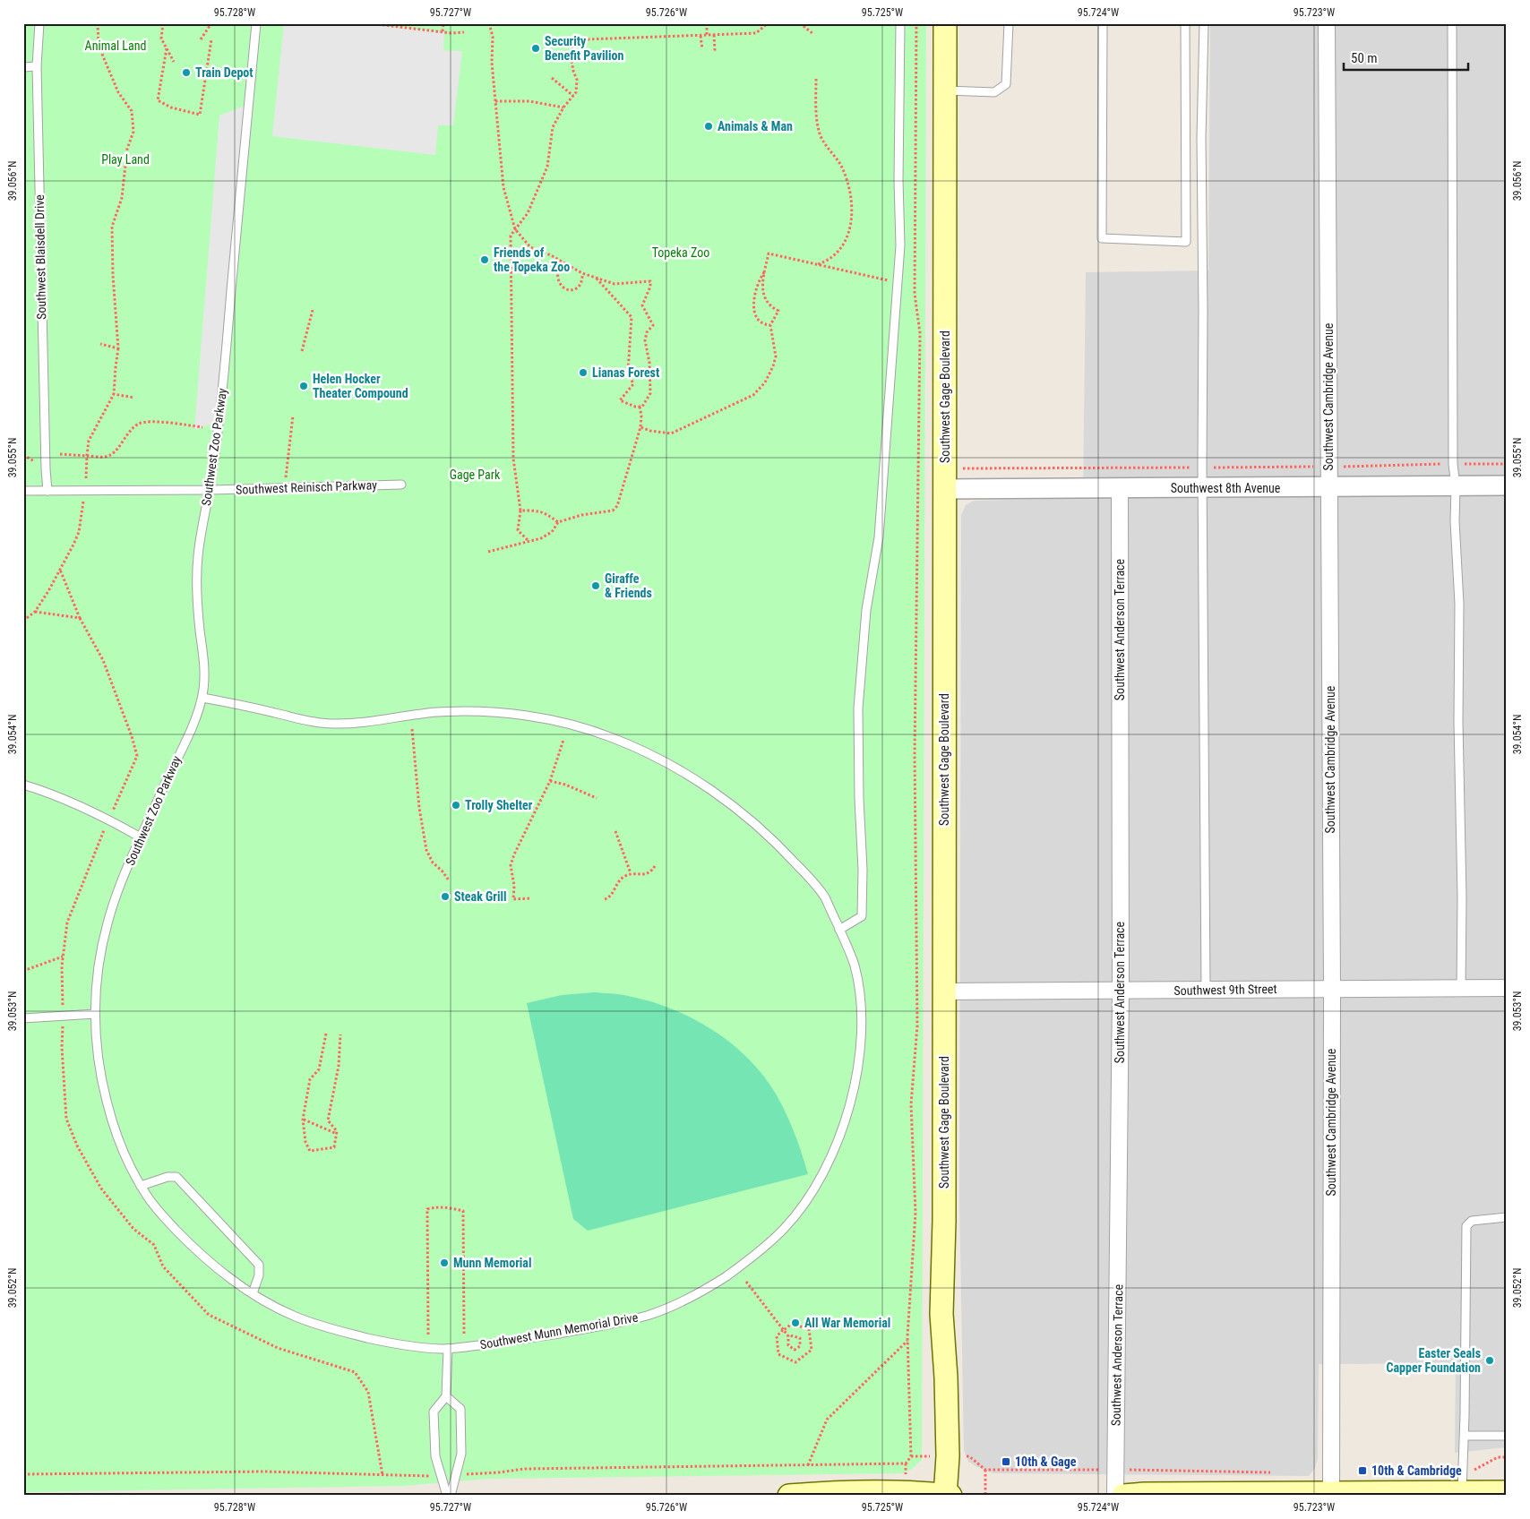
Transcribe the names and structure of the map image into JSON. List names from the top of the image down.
{
  "streets": {
    "main road": ["Southwest Gage Boulevard"],
    "street": [
      "Southwest Cambridge Avenue",
      "Southwest 8th Avenue",
      "Southwest Anderson Terrace",
      "Southwest 9th Street"
    ],
    "lane": [
      "Southwest Blaisdell Drive",
      "Southwest Zoo Parkway",
      "Southwest Reinisch Parkway",
      "Southwest Munn Memorial Drive"
    ]
  },
  "crossings": [
    ["Southwest Blaisdell Drive", "Southwest Reinisch Parkway"],
    ["Southwest Gage Boulevard", "Southwest 8th Avenue"],
    ["Southwest Gage Boulevard", "Southwest 9th Street"],
    ["Southwest Cambridge Avenue", "Southwest 8th Avenue"],
    ["Southwest Cambridge Avenue", "Southwest 9th Street"],
    ["Southwest Zoo Parkway", "Southwest Reinisch Parkway"],
    ["Southwest Zoo Parkway", "Southwest Munn Memorial Drive"],
    ["Southwest 8th Avenue", "Southwest Anderson Terrace"],
    ["Southwest Anderson Terrace", "Southwest 9th Street"]
  ],
  "parks": [
    "Animal Land",
    "Play Land",
    "Topeka Zoo",
    "Gage Park"
  ],
  "places": {
    "other": [
      "Security Benefit Pavilion",
      "Train Depot",
      "Animals & Man",
      "Friends of the Topeka Zoo",
      "Lianas Forest",
      "Helen Hocker Theater Compound",
      "Giraffe & Friends",
      "Trolly Shelter",
      "Steak Grill",
      "Munn Memorial",
      "All War Memorial",
      "Easter Seals Capper Foundation"
    ],
    "transit": ["10th & Gage", "10th & Cambridge"]
  },
  "scale_bar": "50 m",
  "coordinates": [
    "95.728°W",
    "95.727°W",
    "95.726°W",
    "95.725°W",
    "95.724°W",
    "95.723°W",
    "39.056°N",
    "39.055°N",
    "39.054°N",
    "39.053°N",
    "39.052°N"
  ]
}
